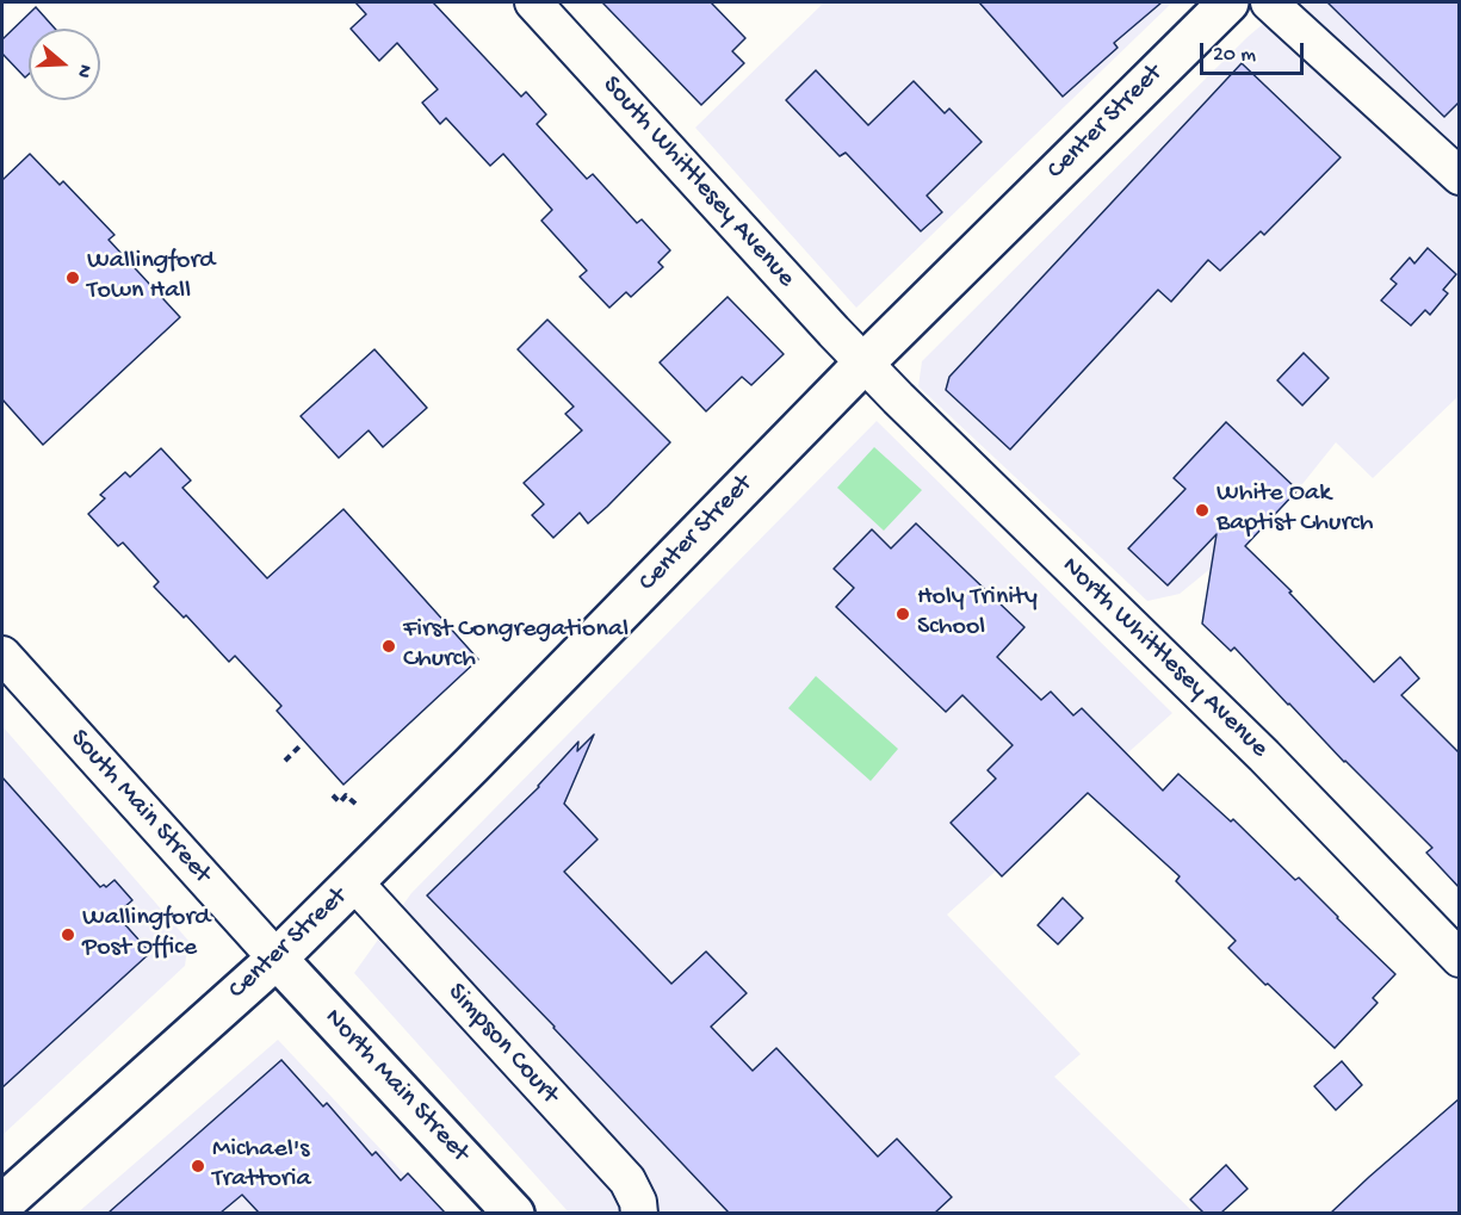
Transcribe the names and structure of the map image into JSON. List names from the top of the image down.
{
  "streets": {
    "main road": ["Center Street", "North Main Street"],
    "street": [
      "South Whittlesey Avenue",
      "North Whittlesey Avenue",
      "South Main Street",
      "Simpson Court"
    ]
  },
  "crossings": [
    ["Center Street", "South Whittlesey Avenue"],
    ["Center Street", "North Whittlesey Avenue"],
    ["Center Street", "South Main Street"],
    ["Center Street", "Simpson Court"],
    ["Center Street", "North Main Street"],
    ["South Whittlesey Avenue", "North Whittlesey Avenue"],
    ["South Main Street", "North Main Street"]
  ],
  "places": [
    "Wallingford Town Hall",
    "White Oak Baptist Church",
    "Holy Trinity School",
    "First Congregational Church",
    "Wallingford Post Office",
    "Michael's Trattoria"
  ],
  "scale_bar": "20 m",
  "north": "right"
}
